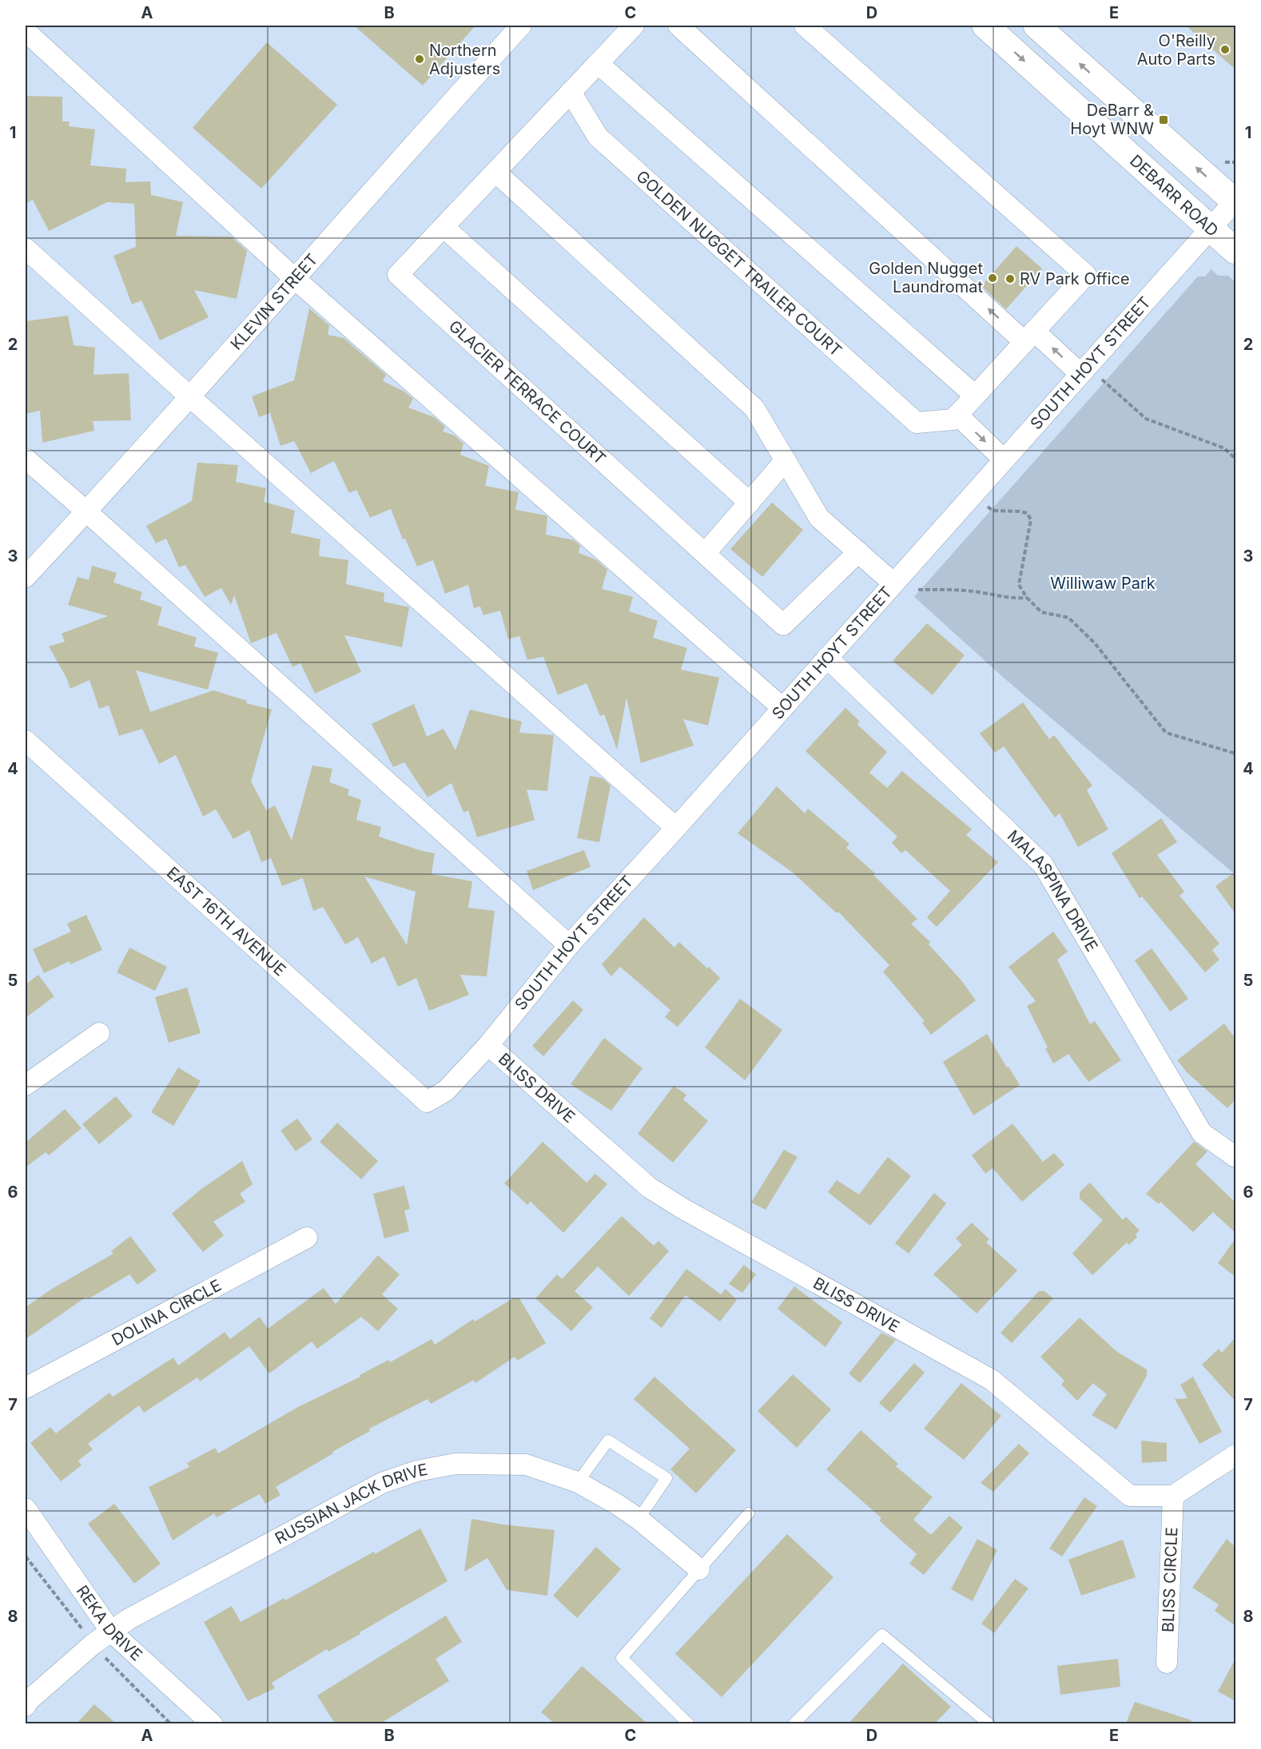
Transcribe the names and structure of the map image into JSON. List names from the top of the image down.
{
  "streets": {
    "main road": ["DEBARR ROAD"],
    "street": [
      "GOLDEN NUGGET TRAILER COURT",
      "KLEVIN STREET",
      "SOUTH HOYT STREET",
      "GLACIER TERRACE COURT",
      "MALASPINA DRIVE",
      "EAST 16TH AVENUE",
      "BLISS DRIVE",
      "DOLINA CIRCLE",
      "RUSSIAN JACK DRIVE",
      "BLISS CIRCLE",
      "REKA DRIVE"
    ]
  },
  "crossings": [
    ["DEBARR ROAD", "SOUTH HOYT STREET"],
    ["GOLDEN NUGGET TRAILER COURT", "GLACIER TERRACE COURT"],
    ["SOUTH HOYT STREET", "MALASPINA DRIVE"],
    ["SOUTH HOYT STREET", "EAST 16TH AVENUE"],
    ["SOUTH HOYT STREET", "BLISS DRIVE"],
    ["BLISS DRIVE", "BLISS CIRCLE"],
    ["RUSSIAN JACK DRIVE", "REKA DRIVE"]
  ],
  "parks": ["Williwaw Park"],
  "places": {
    "other": [
      "O'Reilly Auto Parts",
      "Northern Adjusters",
      "Golden Nugget Laundromat",
      "RV Park Office"
    ],
    "transit": ["DeBarr & Hoyt WNW"]
  },
  "grid": {
    "columns": [
      "A",
      "B",
      "C",
      "D",
      "E"
    ],
    "rows": [
      "1",
      "2",
      "3",
      "4",
      "5",
      "6",
      "7",
      "8"
    ]
  }
}
